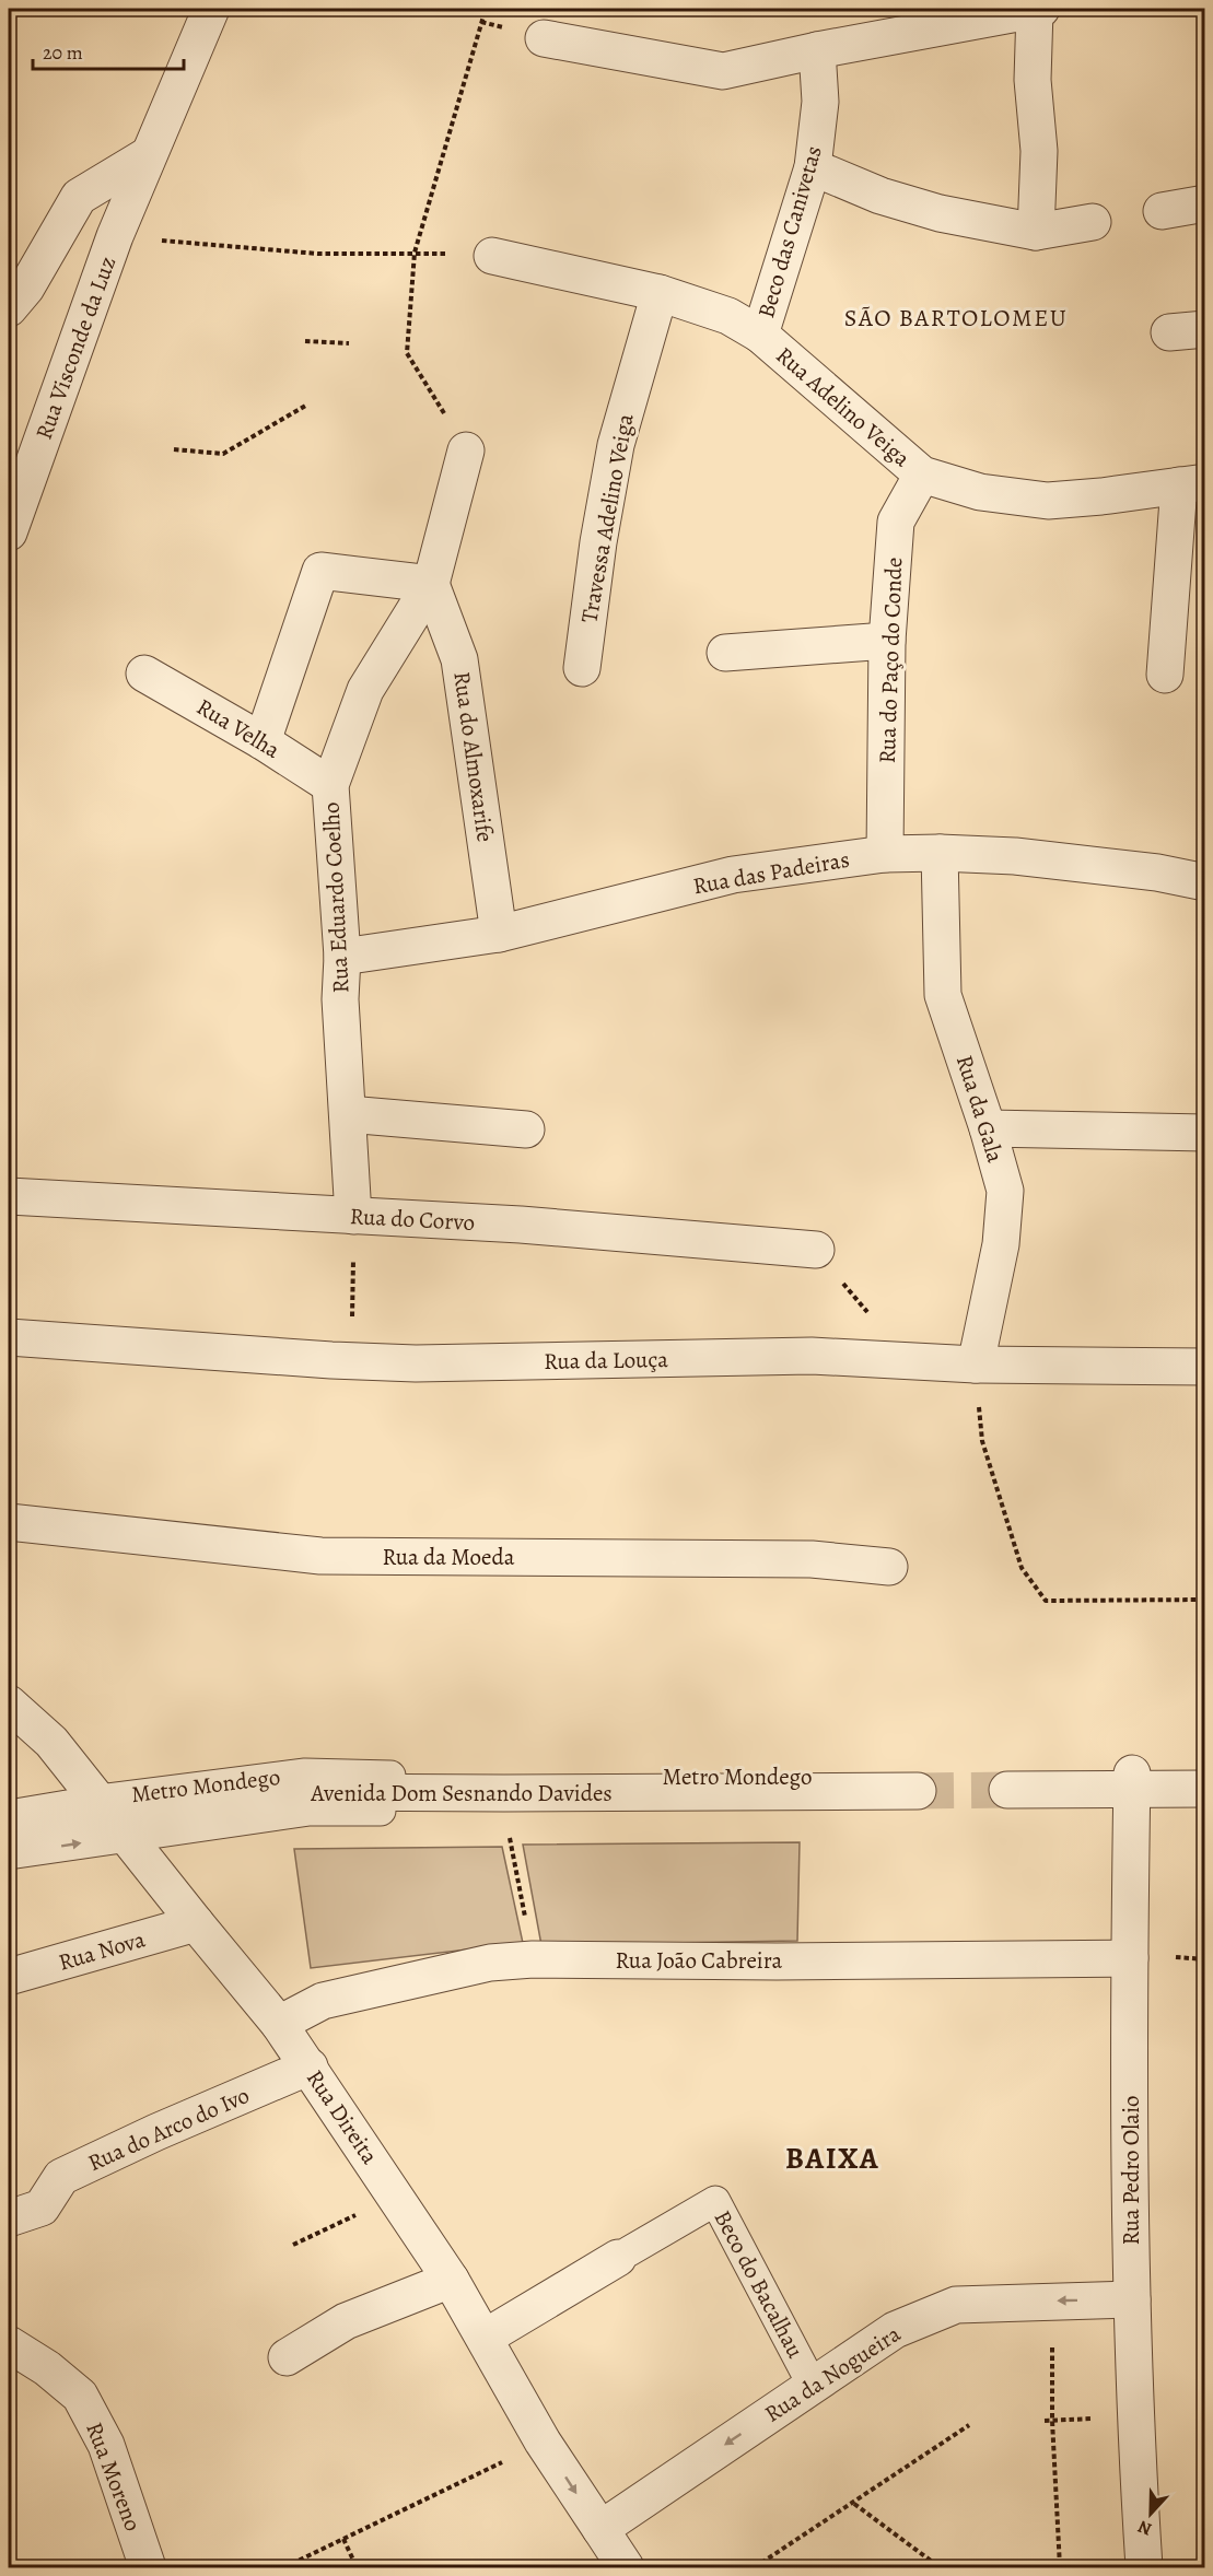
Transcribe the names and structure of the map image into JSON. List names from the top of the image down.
{
  "streets": {
    "street": [
      "Beco das Canivetas",
      "Rua Visconde da Luz",
      "Rua Adelino Veiga",
      "Travessa Adelino Veiga",
      "Rua do Paço do Conde",
      "Rua Velha",
      "Rua do Almoxarife",
      "Rua das Padeiras",
      "Rua Eduardo Coelho",
      "Rua da Gala",
      "Rua do Corvo",
      "Rua da Louça",
      "Rua da Moeda",
      "Avenida Dom Sesnando Davides",
      "Rua Nova",
      "Rua João Cabreira",
      "Rua Direita",
      "Rua do Arco do Ivo",
      "Rua Pedro Olaio",
      "Beco do Bacalhau",
      "Rua da Nogueira",
      "Rua Moreno"
    ],
    "lane": ["Metro Mondego"]
  },
  "crossings": [
    ["Beco das Canivetas", "Rua Adelino Veiga"],
    ["Rua Adelino Veiga", "Travessa Adelino Veiga"],
    ["Rua Adelino Veiga", "Rua do Paço do Conde"],
    ["Rua do Paço do Conde", "Rua das Padeiras"],
    ["Rua Velha", "Rua Eduardo Coelho"],
    ["Rua do Almoxarife", "Rua das Padeiras"],
    ["Rua do Almoxarife", "Rua Eduardo Coelho"],
    ["Rua das Padeiras", "Rua Eduardo Coelho"],
    ["Rua das Padeiras", "Rua da Gala"],
    ["Rua Eduardo Coelho", "Rua do Corvo"],
    ["Rua da Gala", "Rua da Louça"],
    ["Metro Mondego", "Avenida Dom Sesnando Davides"],
    ["Metro Mondego", "Rua Direita"],
    ["Avenida Dom Sesnando Davides", "Rua Direita"],
    ["Rua Nova", "Rua Direita"],
    ["Rua João Cabreira", "Rua Direita"],
    ["Rua João Cabreira", "Rua Pedro Olaio"],
    ["Rua Direita", "Rua do Arco do Ivo"],
    ["Rua Direita", "Beco do Bacalhau"],
    ["Rua Direita", "Rua da Nogueira"],
    ["Rua Pedro Olaio", "Rua da Nogueira"],
    ["Beco do Bacalhau", "Rua da Nogueira"]
  ],
  "one_way": ["Rua da Nogueira"],
  "districts": ["SÃO BARTOLOMEU", "BAIXA"],
  "scale_bar": "20 m",
  "north": "bottom"
}
